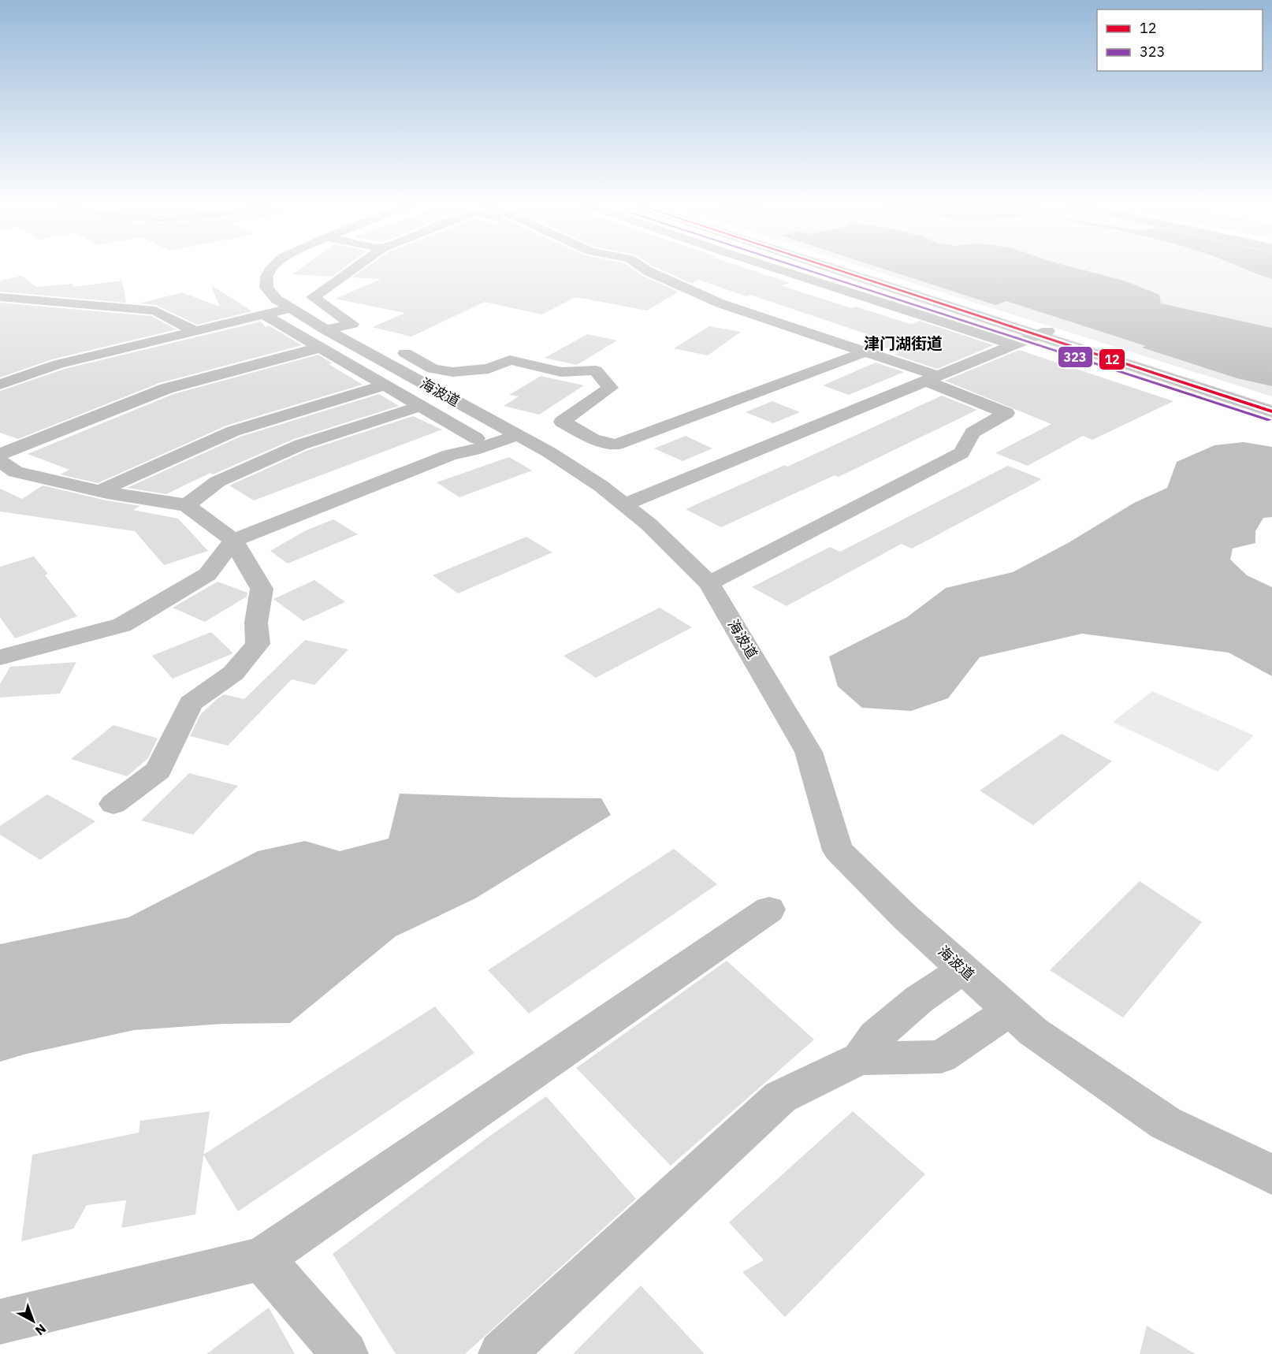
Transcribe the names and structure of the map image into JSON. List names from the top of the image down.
{
  "streets": {
    "street": ["海波道"]
  },
  "districts": ["津门湖街道"],
  "lines": ["transit line 12", "transit line 323"],
  "legend": ["12", "323"],
  "north": "bottom right"
}
